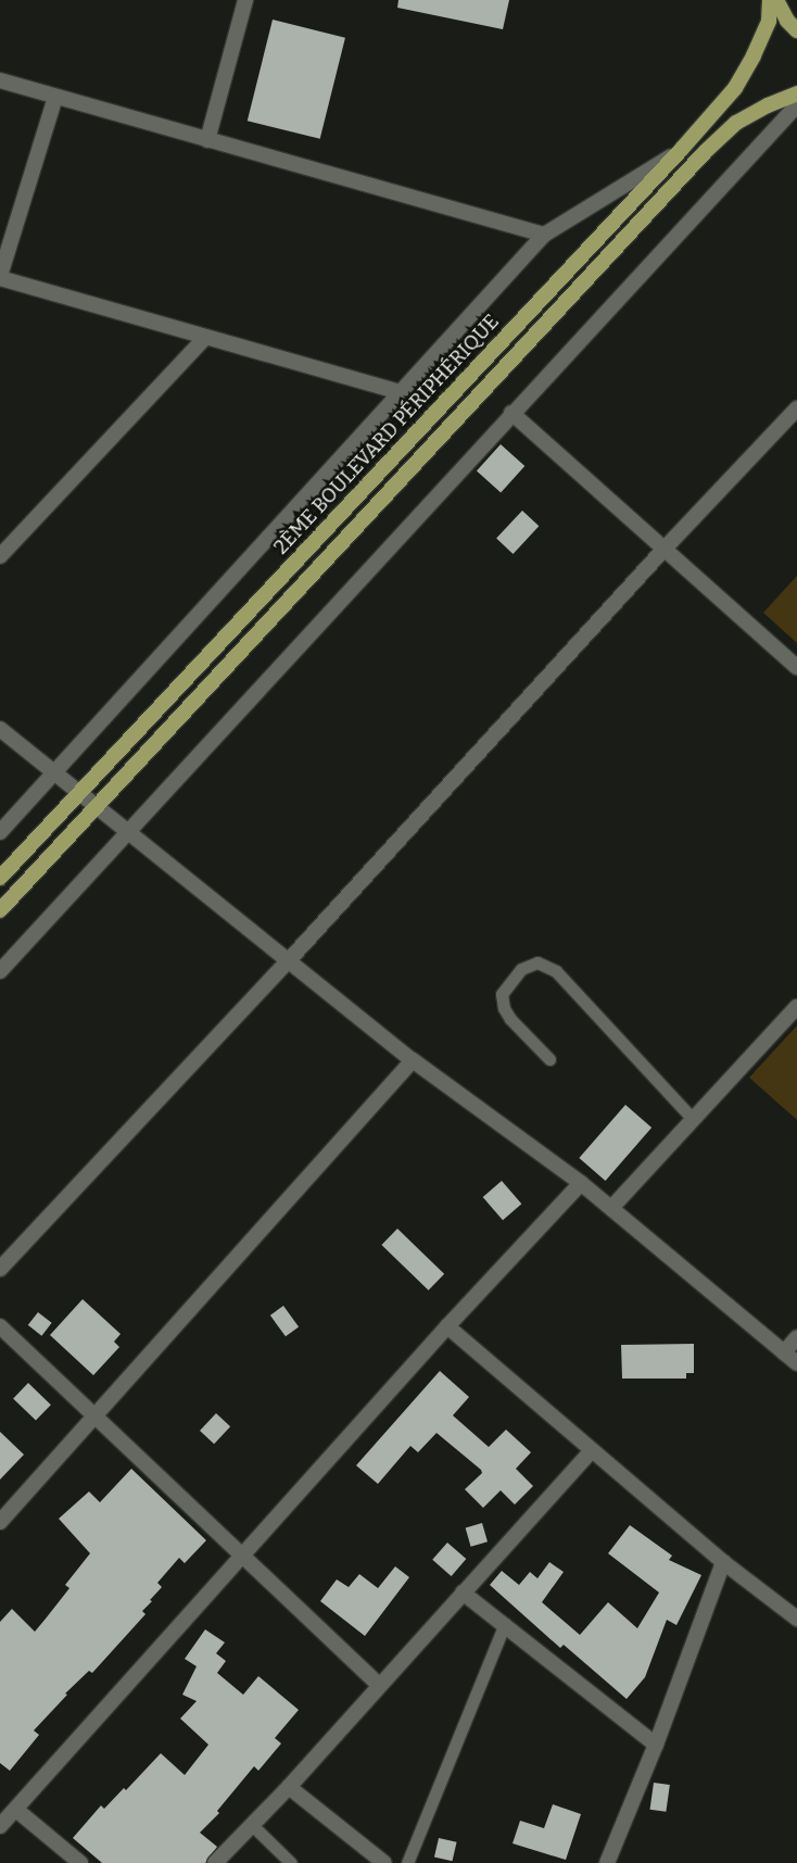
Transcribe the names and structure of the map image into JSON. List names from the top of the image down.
{
  "streets": {
    "main road": ["2ÈME BOULEVARD PÉRIPHÉRIQUE"]
  }
}
